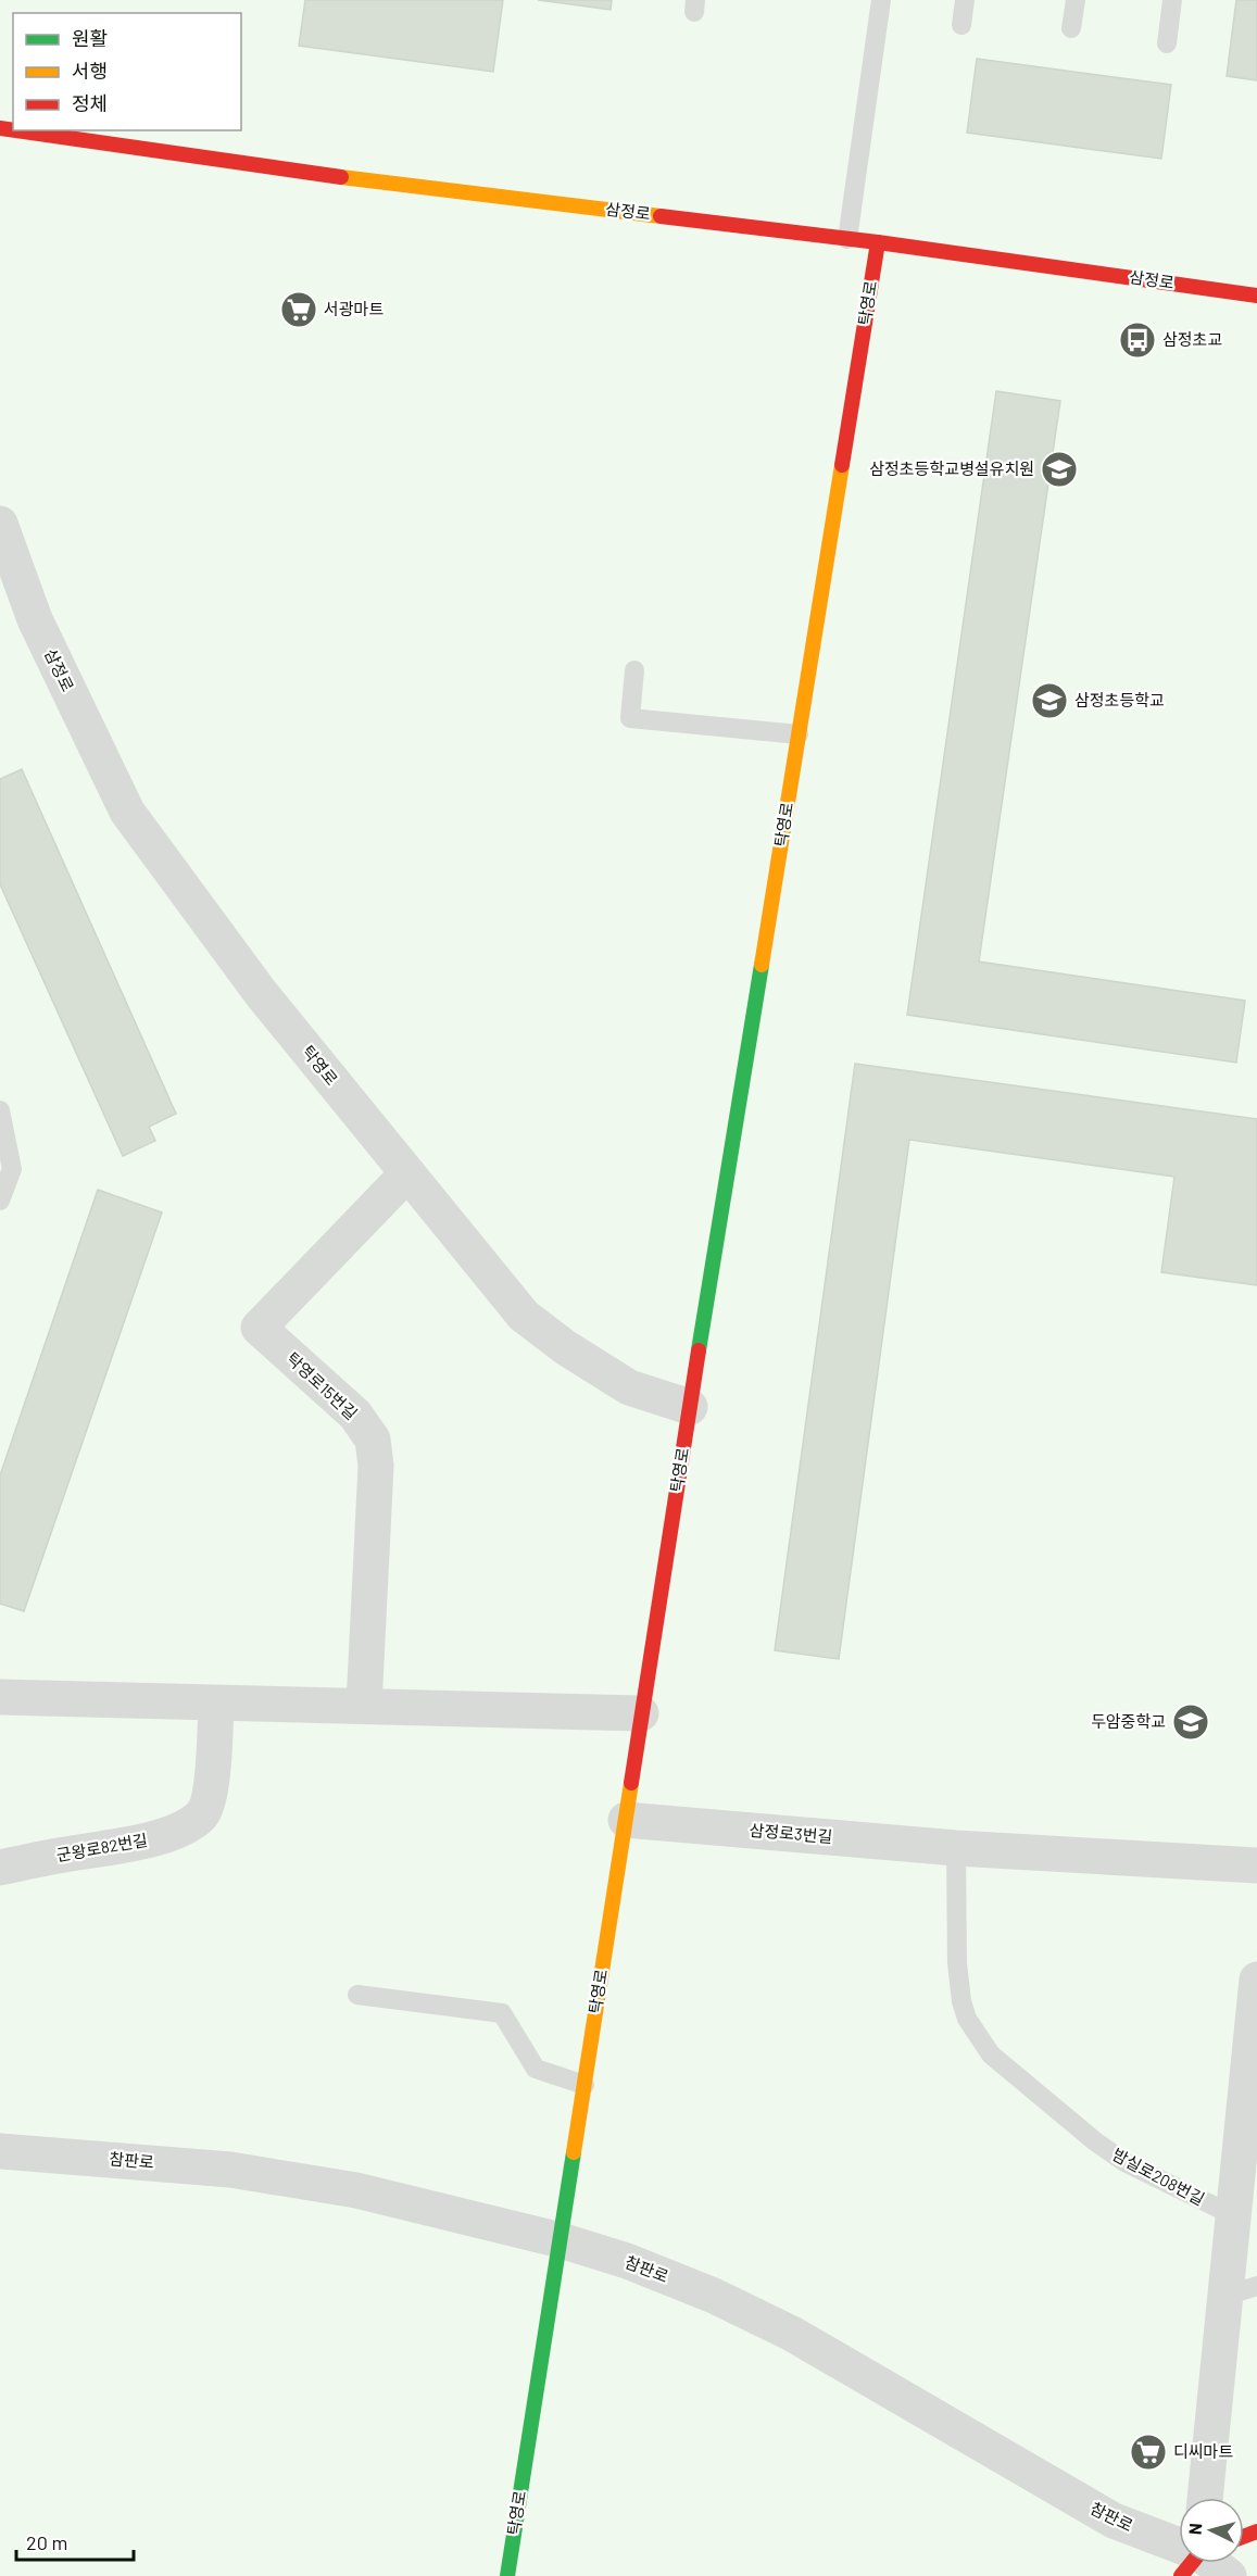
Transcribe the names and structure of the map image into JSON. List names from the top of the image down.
{
  "streets": {
    "street": [
      "삼정로",
      "탁영로",
      "탁영로15번길",
      "삼정로3번길",
      "군왕로82번길",
      "참판로"
    ],
    "lane": ["밤실로208번길"]
  },
  "crossings": [
    ["삼정로", "탁영로"],
    ["탁영로", "탁영로15번길"],
    ["탁영로", "삼정로3번길"],
    ["탁영로", "참판로"],
    ["삼정로3번길", "밤실로208번길"]
  ],
  "places": {
    "supermarket": ["서광마트", "디씨마트"],
    "bus stop": ["삼정초교"],
    "school or university": ["삼정초등학교병설유치원", "삼정초등학교", "두암중학교"]
  },
  "legend": ["원활", "서행", "정체"],
  "scale_bar": "20 m",
  "north": "left"
}
